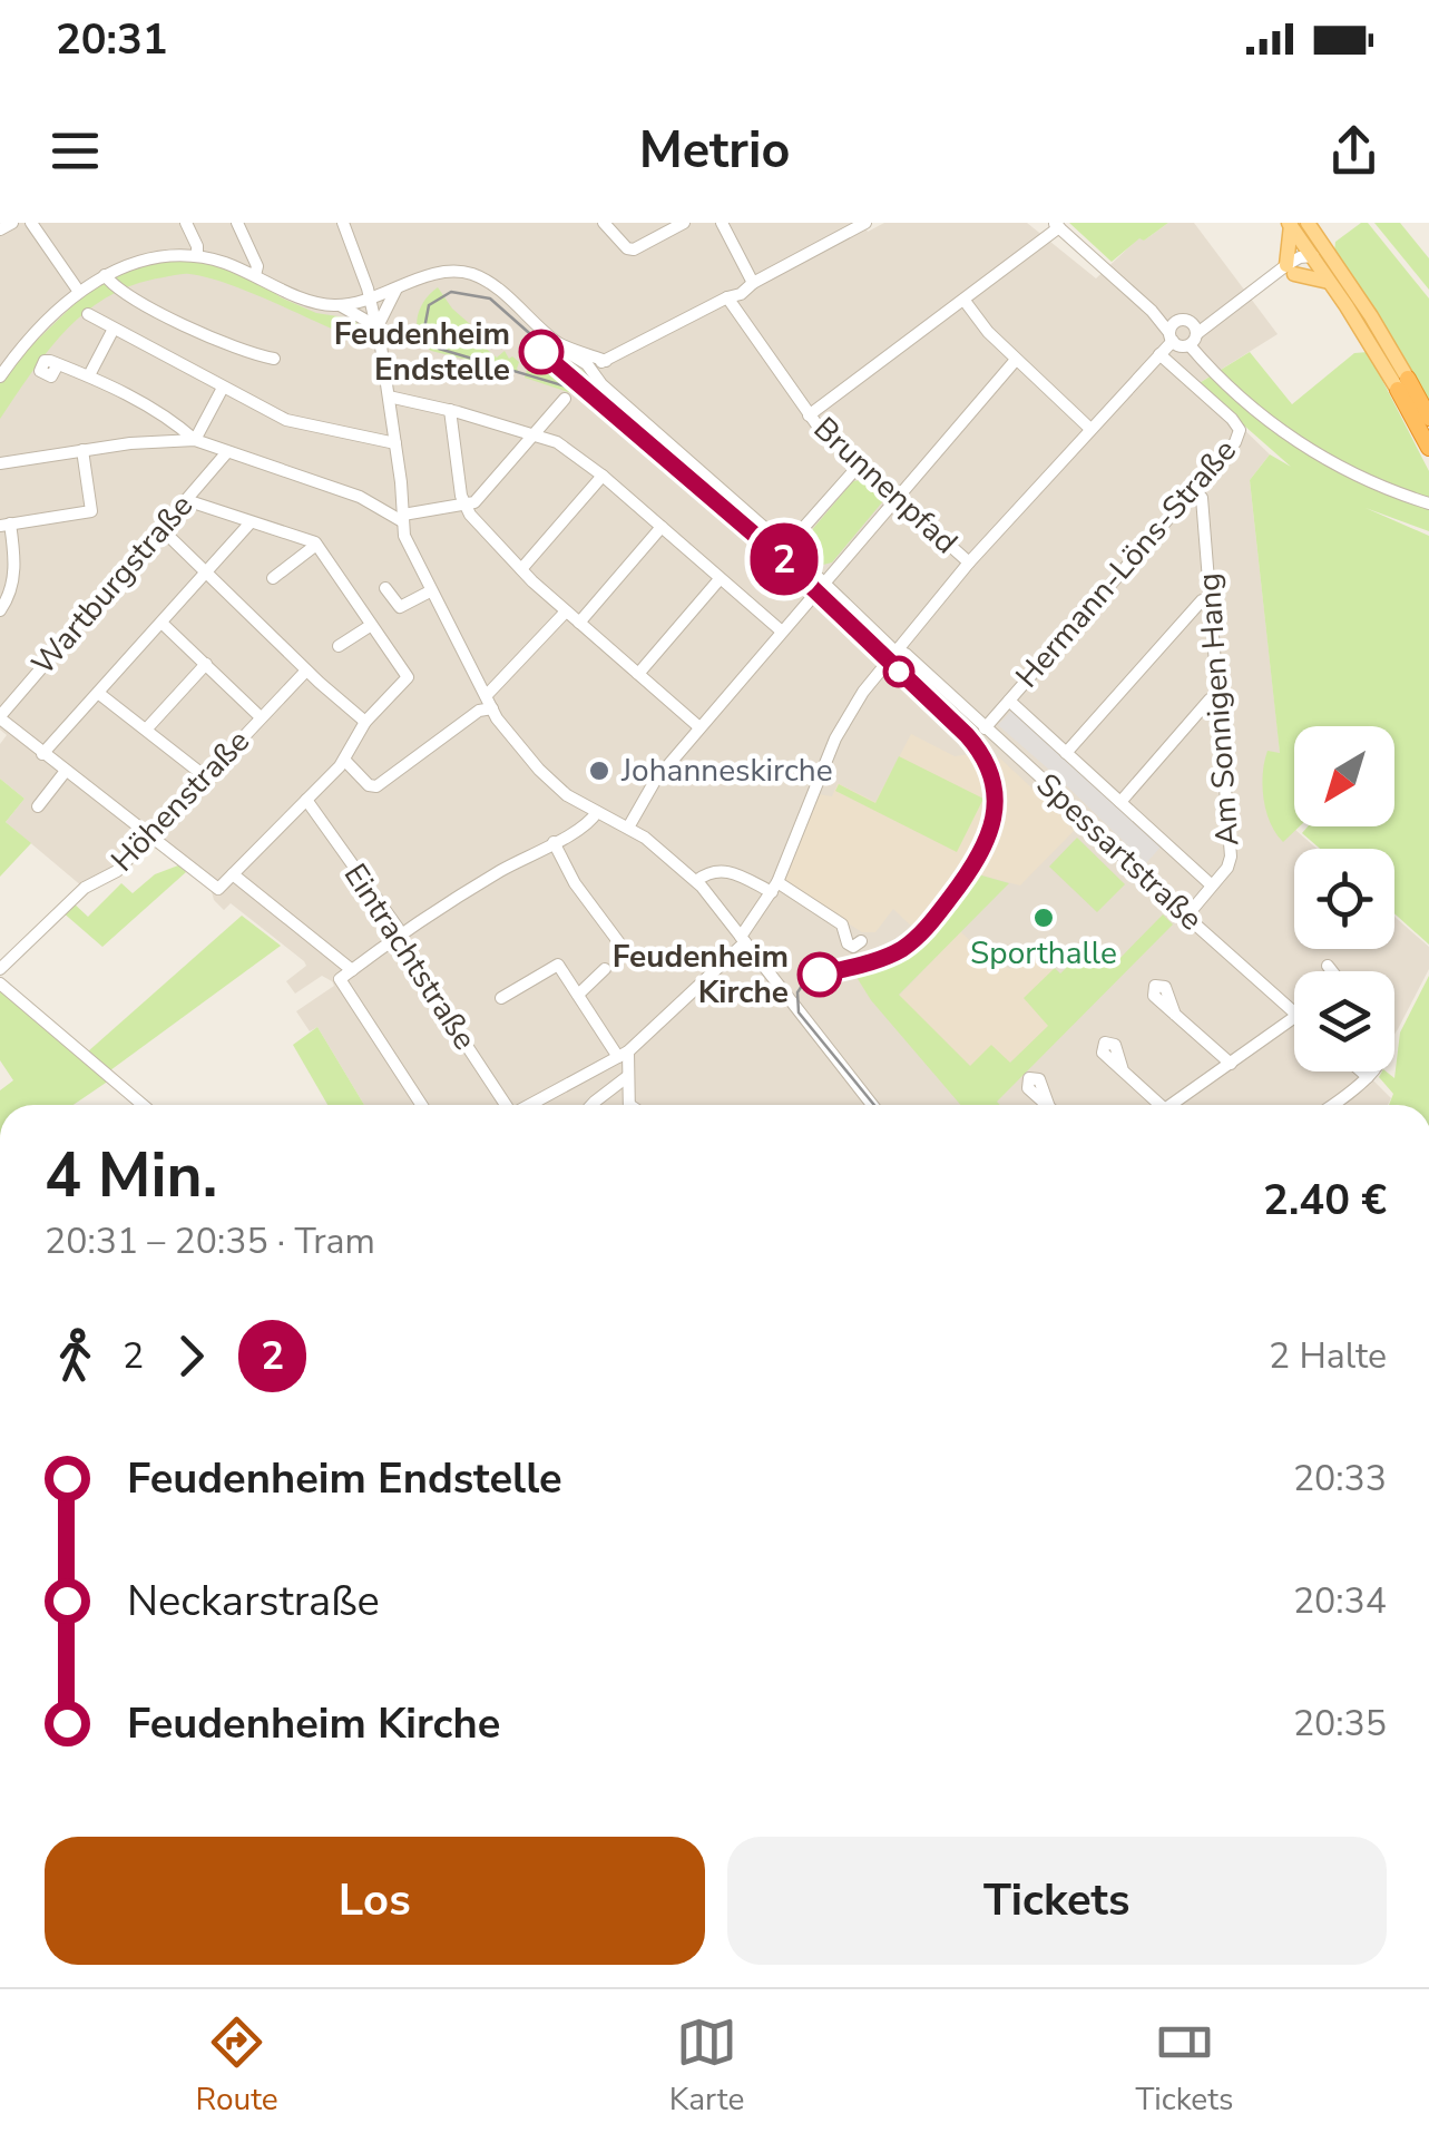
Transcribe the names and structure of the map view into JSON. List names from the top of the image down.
{
  "streets": {
    "street": [
      "Brunnenpfad",
      "Hermann-Löns-Straße",
      "Wartburgstraße",
      "Am Sonnigen Hang",
      "Höhenstraße",
      "Spessartstraße",
      "Eintrachtstraße"
    ]
  },
  "crossings": [
    ["Hermann-Löns-Straße", "Am Sonnigen Hang"],
    ["Hermann-Löns-Straße", "Spessartstraße"],
    ["Am Sonnigen Hang", "Spessartstraße"]
  ],
  "places": [
    "Feudenheim Endstelle",
    "Johanneskirche",
    "Sporthalle",
    "Feudenheim Kirche"
  ],
  "lines": ["tram line 2"],
  "north": "bottom left",
  "page": {
    "status": "20:31",
    "header": "Metrio",
    "on_map": "2",
    "heading": ["4 Min.", "20:31 – 20:35 · Tram", "2.40 €"],
    "legs": ["2", "2", "2 Halte"],
    "list": [
      {
        "name": "Feudenheim Endstelle",
        "value": "20:33"
      },
      {
        "name": "Neckarstraße",
        "value": "20:34"
      },
      {
        "name": "Feudenheim Kirche",
        "value": "20:35"
      }
    ],
    "buttons": ["Los", "Tickets"],
    "tabs": ["Route", "Karte", "Tickets"]
  }
}
